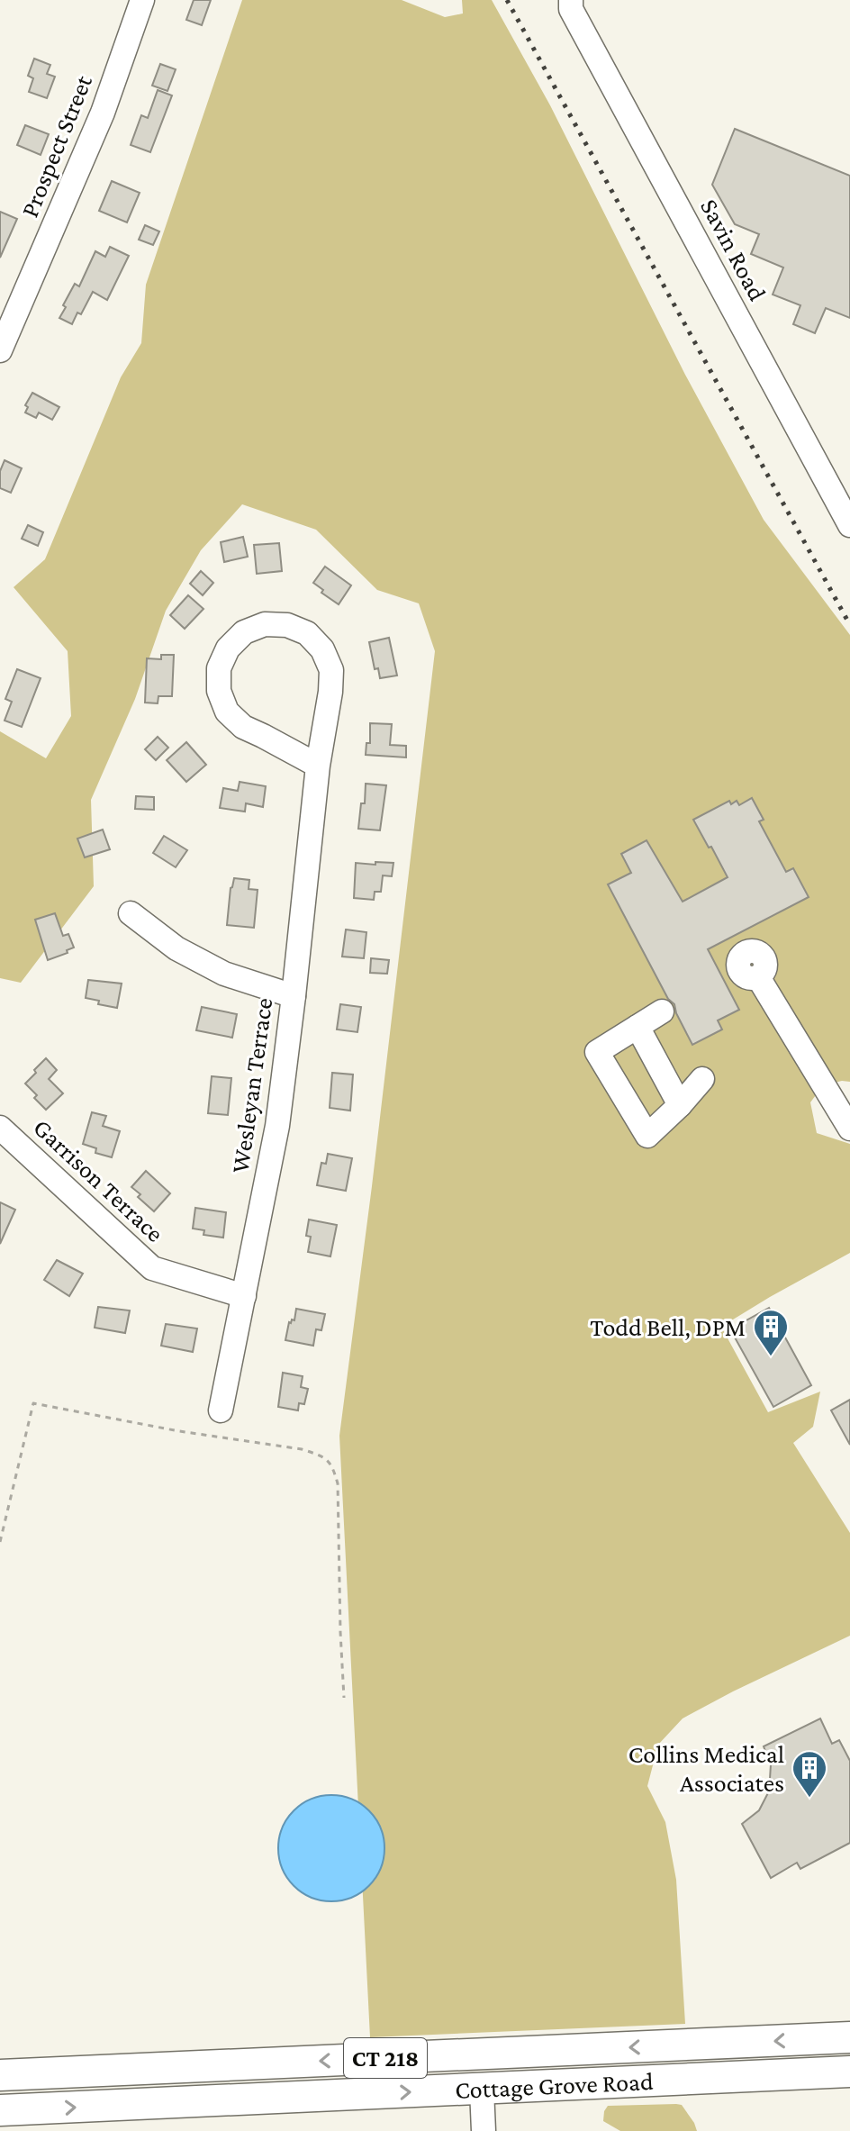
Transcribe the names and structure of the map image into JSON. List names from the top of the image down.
{
  "streets": {
    "main road": ["CT 218", "Cottage Grove Road"],
    "street": [
      "Prospect Street",
      "Savin Road",
      "Wesleyan Terrace",
      "Garrison Terrace"
    ]
  },
  "crossings": [
    ["Wesleyan Terrace", "Garrison Terrace"]
  ],
  "places": {
    "building": ["Todd Bell, DPM", "Collins Medical Associates"]
  }
}
